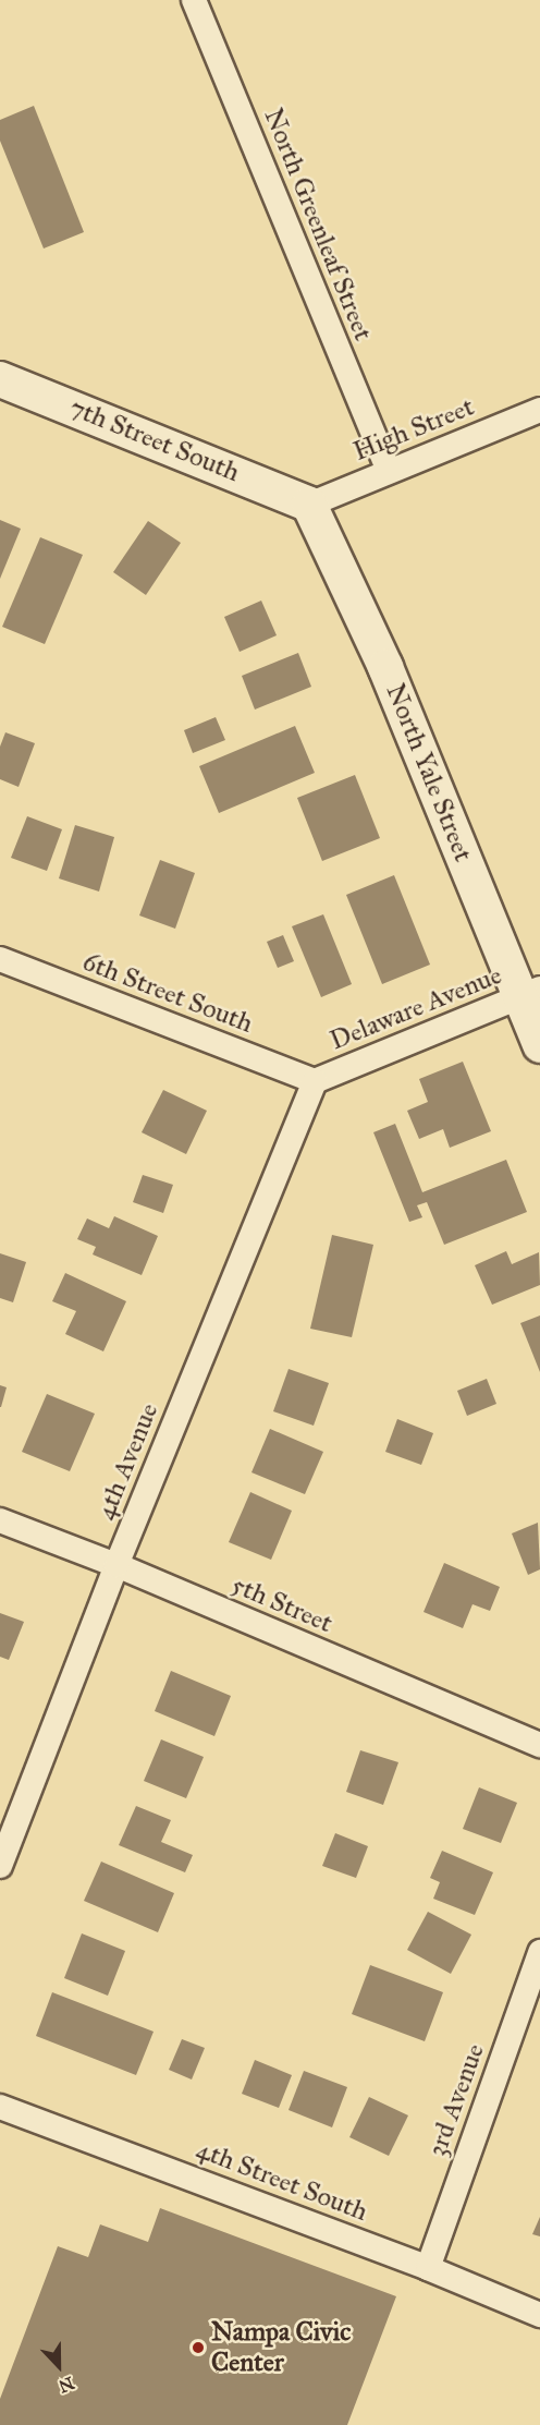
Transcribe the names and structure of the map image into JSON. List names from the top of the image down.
{
  "streets": {
    "main road": ["7th Street South", "North Yale Street"],
    "street": [
      "North Greenleaf Street",
      "High Street",
      "6th Street South",
      "Delaware Avenue",
      "4th Avenue",
      "5th Street",
      "3rd Avenue",
      "4th Street South"
    ]
  },
  "crossings": [
    ["North Greenleaf Street", "High Street"],
    ["High Street", "7th Street South"],
    ["High Street", "North Yale Street"],
    ["7th Street South", "North Yale Street"],
    ["North Yale Street", "Delaware Avenue"],
    ["6th Street South", "Delaware Avenue"],
    ["6th Street South", "4th Avenue"],
    ["Delaware Avenue", "4th Avenue"],
    ["4th Avenue", "5th Street"],
    ["3rd Avenue", "4th Street South"]
  ],
  "places": ["Nampa Civic Center"],
  "north": "bottom"
}
